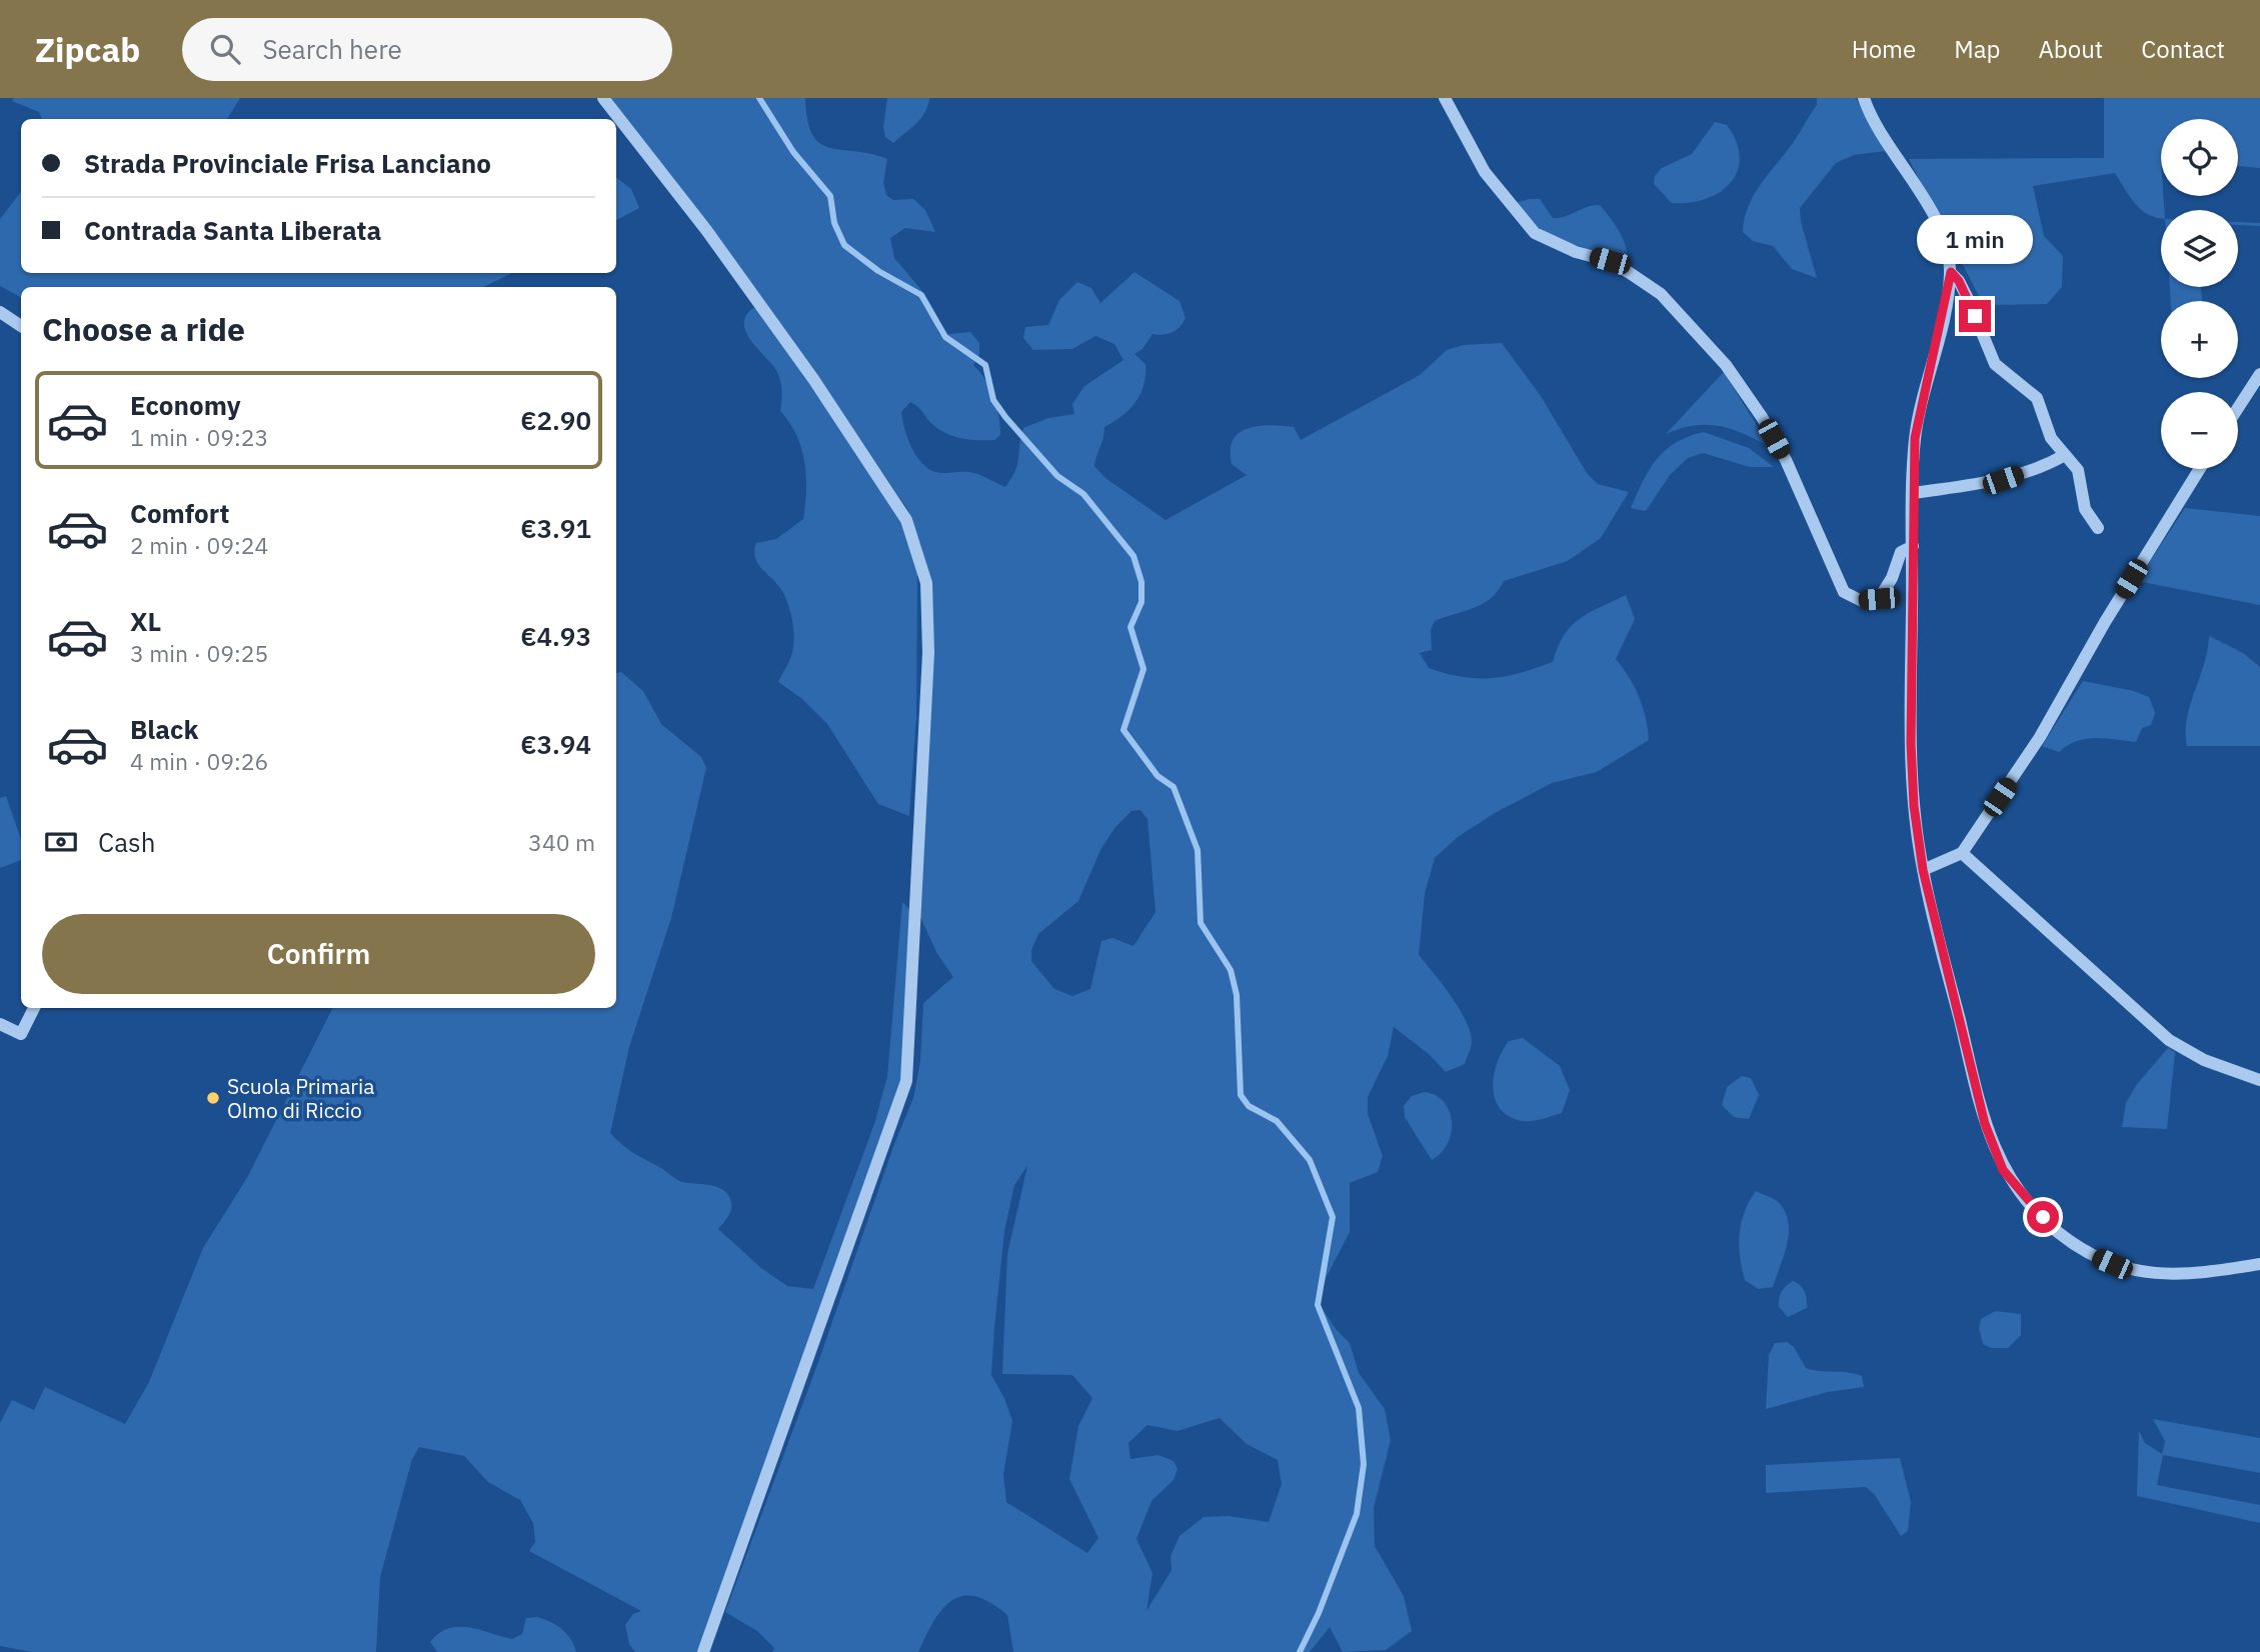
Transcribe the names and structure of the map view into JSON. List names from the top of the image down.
{
  "places": ["Scuola Primaria Olmo di Riccio"],
  "page": {
    "header": "Zipcab",
    "search": "Search here",
    "nav": [
      "Home",
      "Map",
      "About",
      "Contact"
    ],
    "map_buttons": ["+", "−"],
    "banner": ["Strada Provinciale Frisa Lanciano", "Contrada Santa Liberata"],
    "bubble": "1 min",
    "heading": "Choose a ride",
    "list": [
      {
        "name": "Economy",
        "note": "1 min · 09:23",
        "value": "€2.90"
      },
      {
        "name": "Comfort",
        "note": "2 min · 09:24",
        "value": "€3.91"
      },
      {
        "name": "XL",
        "note": "3 min · 09:25",
        "value": "€4.93"
      },
      {
        "name": "Black",
        "note": "4 min · 09:26",
        "value": "€3.94"
      }
    ],
    "pay": ["Cash", "340 m"],
    "buttons": "Confirm"
  }
}
